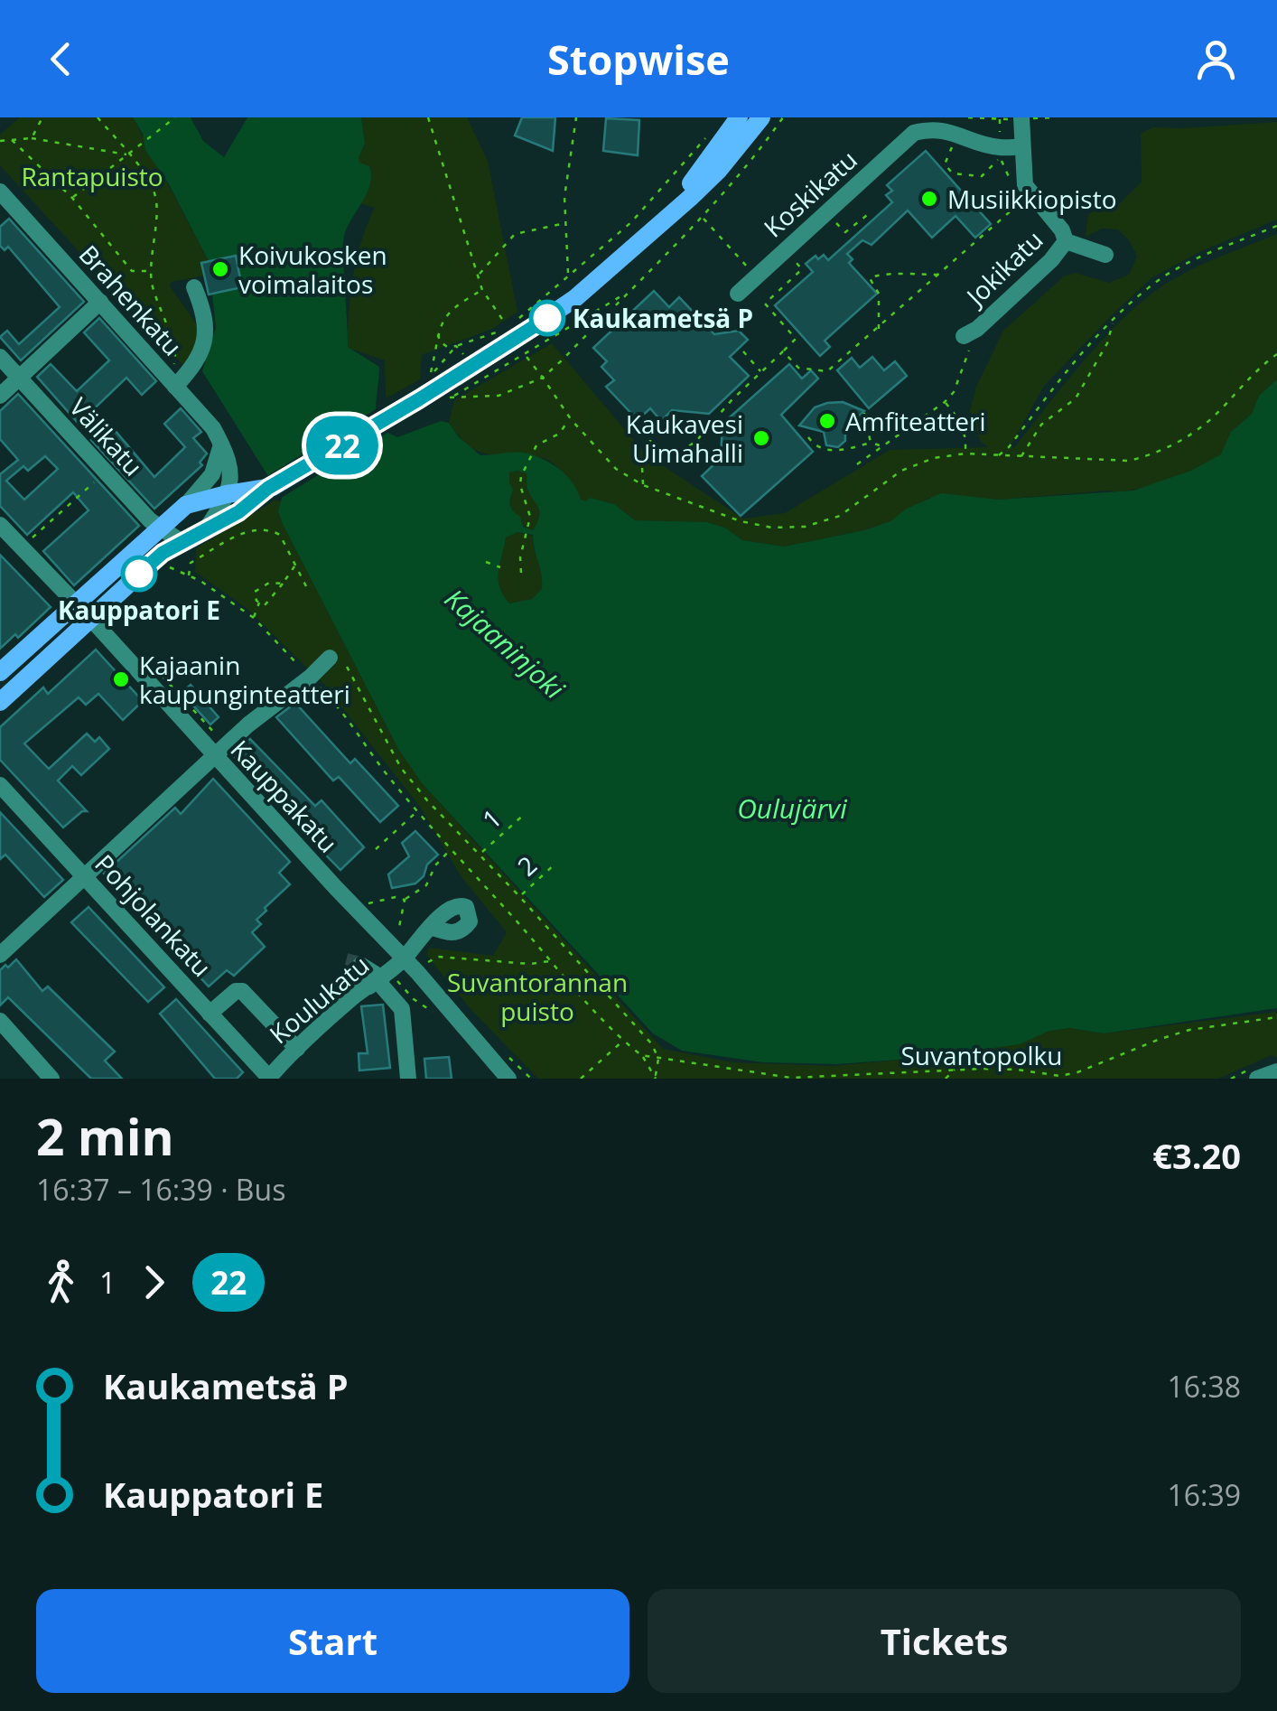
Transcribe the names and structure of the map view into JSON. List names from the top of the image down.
{
  "streets": {
    "street": [
      "Koskikatu",
      "Jokikatu",
      "Brahenkatu",
      "Välikatu",
      "Kauppakatu",
      "Pohjolankatu",
      "Koulukatu"
    ],
    "path": ["1", "2", "Suvantopolku"]
  },
  "crossings": [
    ["Koskikatu", "Jokikatu"],
    ["Kauppakatu", "Koulukatu"],
    ["Pohjolankatu", "Koulukatu"]
  ],
  "water": ["Kajaaninjoki", "Oulujärvi"],
  "parks": ["Rantapuisto", "Suvantorannan puisto"],
  "places": [
    "Musiikkiopisto",
    "Koivukosken voimalaitos",
    "Kaukametsä P",
    "Amfiteatteri",
    "Kaukavesi Uimahalli",
    "Kauppatori E",
    "Kajaanin kaupunginteatteri"
  ],
  "lines": ["bus line 22"],
  "page": {
    "header": "Stopwise",
    "on_map": "22",
    "heading": ["2 min", "16:37 – 16:39 · Bus", "€3.20"],
    "legs": ["1", "22"],
    "list": [
      {
        "name": "Kaukametsä P",
        "value": "16:38"
      },
      {
        "name": "Kauppatori E",
        "value": "16:39"
      }
    ],
    "buttons": ["Start", "Tickets"]
  }
}
